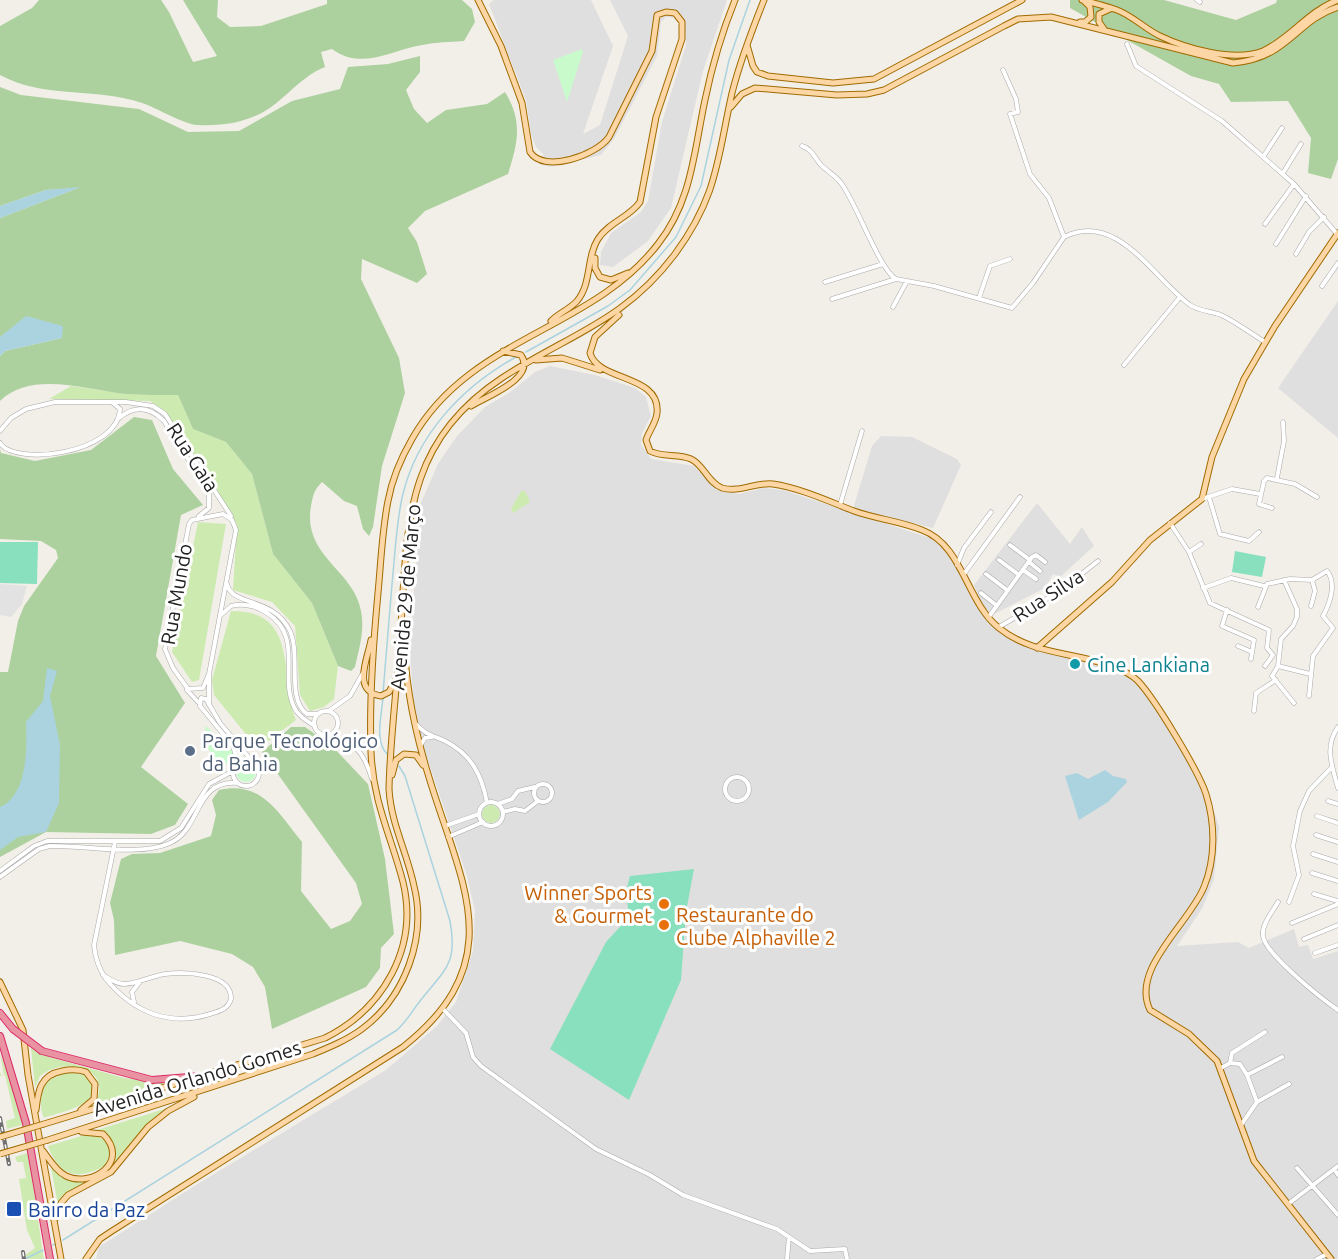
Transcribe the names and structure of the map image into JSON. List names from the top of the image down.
{
  "streets": {
    "main road": ["Avenida 29 de Março", "Avenida Orlando Gomes"],
    "street": ["Rua Gaia", "Rua Mundo", "Rua Silva"]
  },
  "crossings": [
    ["Rua Gaia", "Rua Mundo"],
    ["Avenida 29 de Março", "Avenida Orlando Gomes"]
  ],
  "places": {
    "other": [
      "Cine Lankiana",
      "Parque Tecnológico da Bahia",
      "Winner Sports & Gourmet",
      "Restaurante do Clube Alphaville 2"
    ],
    "transit": ["Bairro da Paz"]
  }
}
